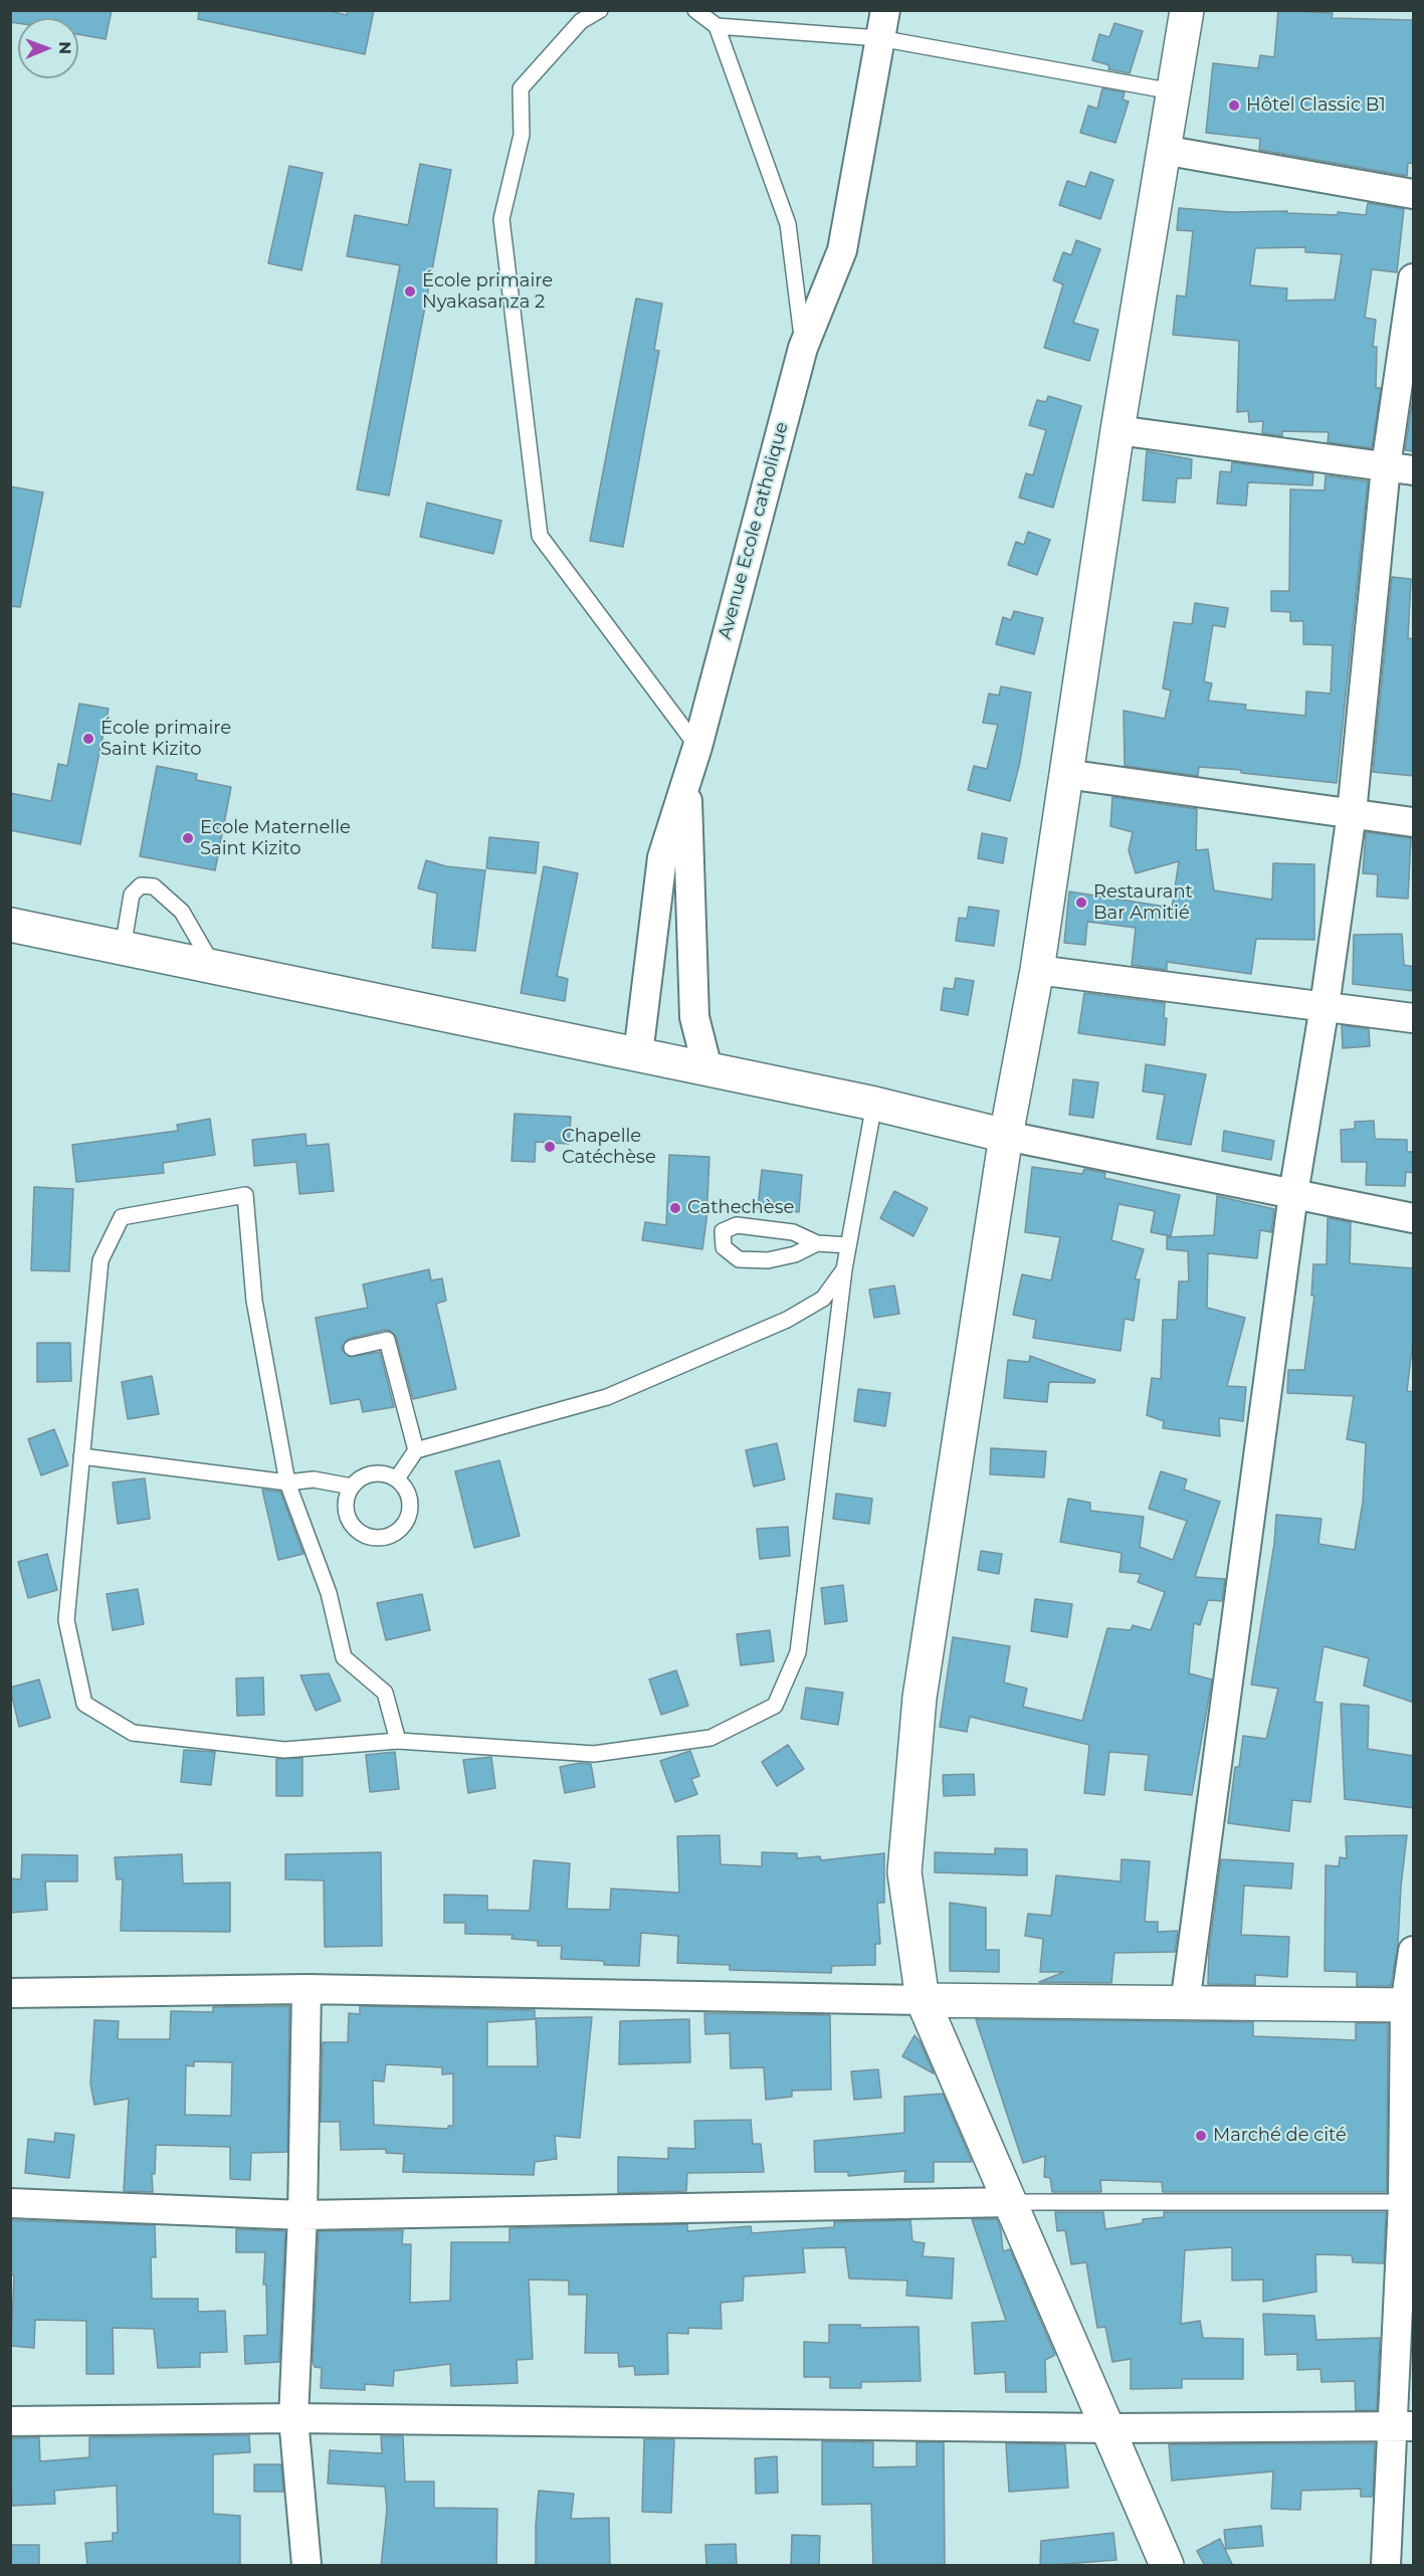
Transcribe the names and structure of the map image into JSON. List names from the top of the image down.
{
  "streets": {
    "street": ["Avenue Ecole catholique"]
  },
  "places": [
    "Hôtel Classic B1",
    "École primaire Nyakasanza 2",
    "École primaire Saint Kizito",
    "Ecole Maternelle Saint Kizito",
    "Restaurant Bar Amitié",
    "Chapelle Catéchèse",
    "Cathechèse",
    "Marché de cité"
  ],
  "north": "right"
}
